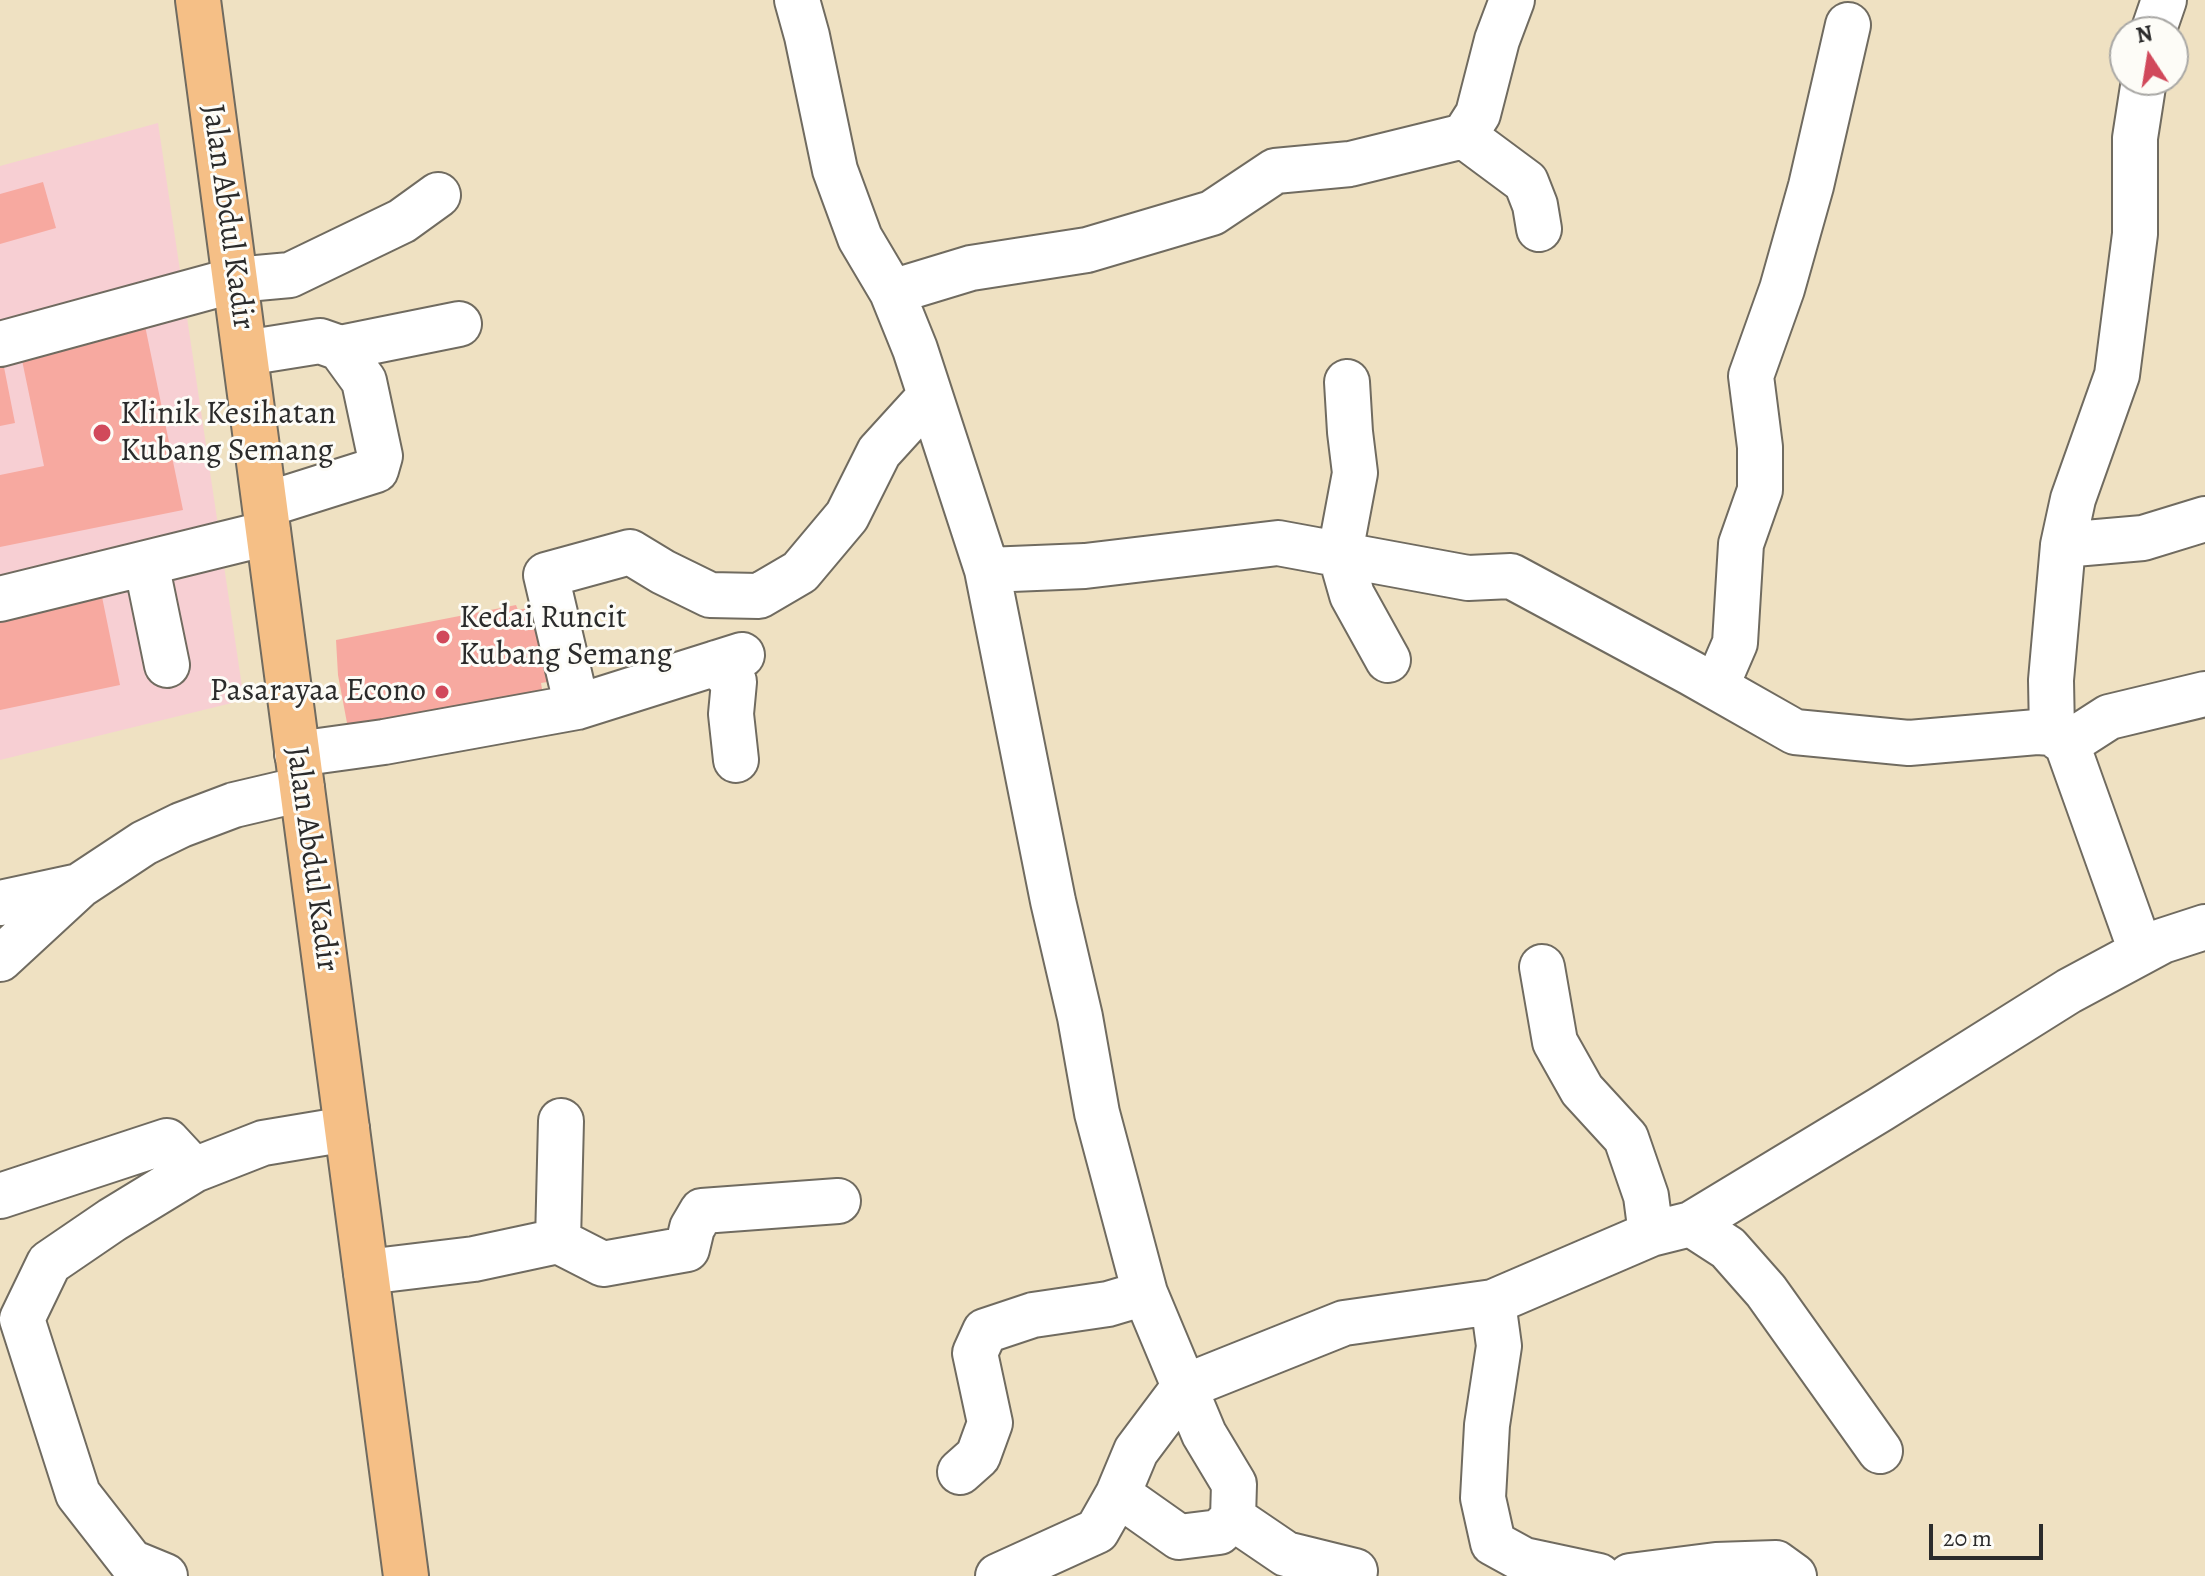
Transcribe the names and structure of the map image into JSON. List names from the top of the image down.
{
  "streets": {
    "main road": ["Jalan Abdul Kadir"]
  },
  "places": ["Klinik Kesihatan Kubang Semang", "Kedai Runcit Kubang Semang", "Pasarayaa Econo"],
  "scale_bar": "20 m",
  "north": "top"
}
